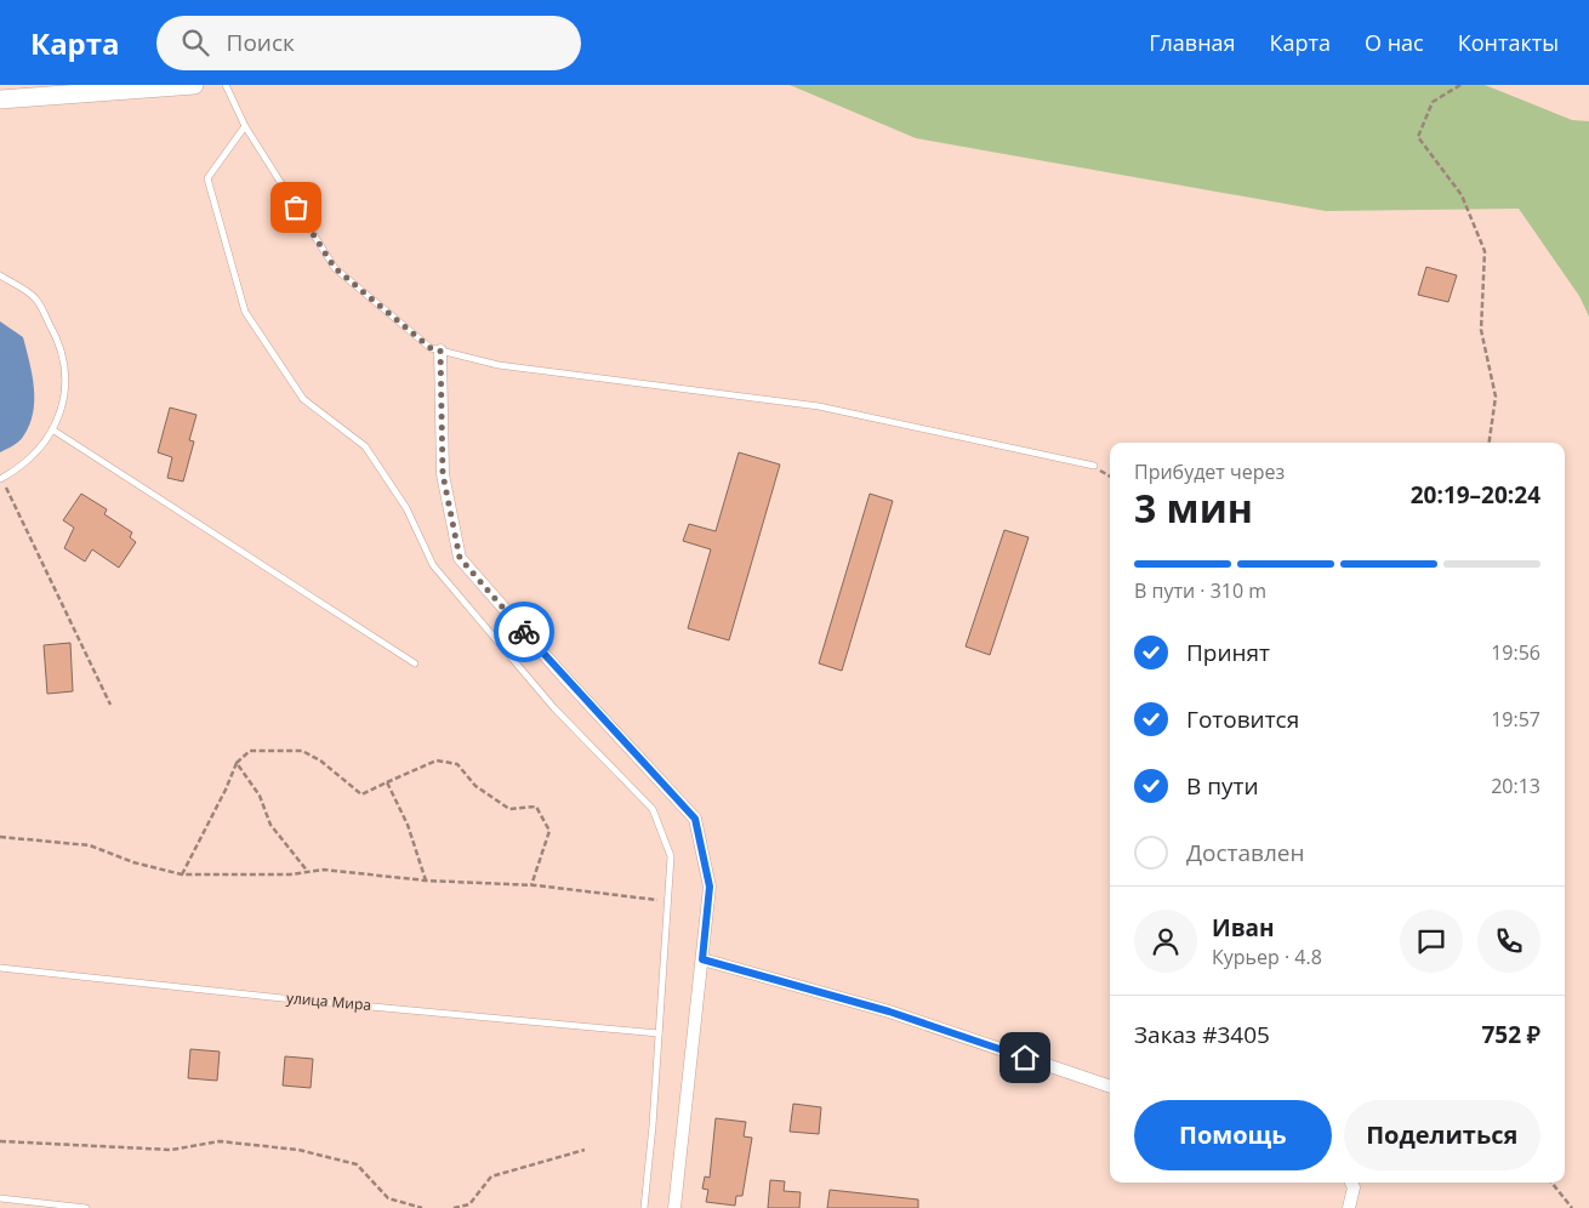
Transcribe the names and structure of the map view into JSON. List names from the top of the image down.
{
  "streets": {
    "lane": ["улица Мира"]
  },
  "page": {
    "header": "Карта",
    "search": "Поиск",
    "nav": [
      "Главная",
      "Карта",
      "О нас",
      "Контакты"
    ],
    "heading": ["3 мин", "Прибудет через", "20:19–20:24"],
    "panel": [
      "Иван",
      "Курьер · 4.8",
      "Заказ #3405",
      "752 ₽"
    ],
    "bar": "В пути · 310 m",
    "list": [
      ["Принят", "19:56"],
      ["Готовится", "19:57"],
      ["В пути", "20:13"],
      "Доставлен"
    ],
    "buttons": ["Помощь", "Поделиться"]
  }
}
